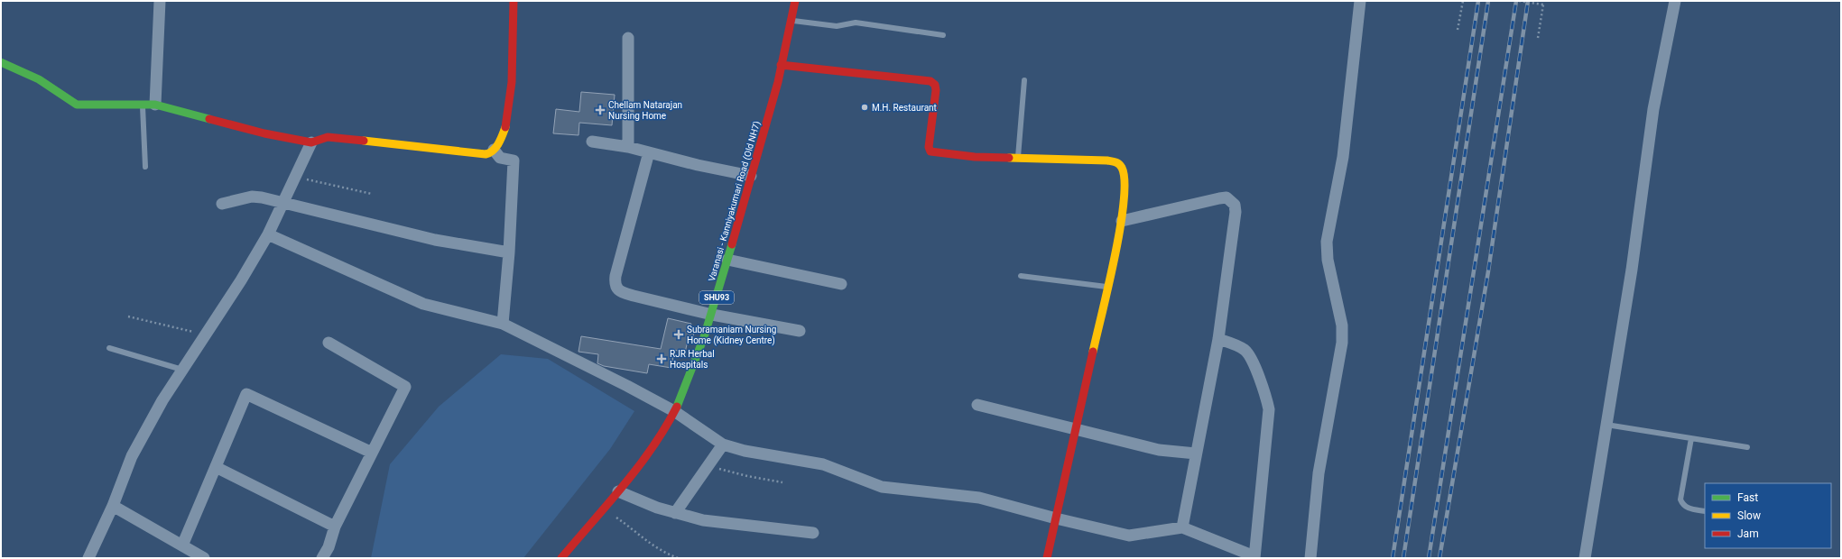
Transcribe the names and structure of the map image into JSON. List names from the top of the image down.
{
  "streets": {
    "street": ["Varanasi - Kanniyakumari Road (Old NH7)", "SHU93"]
  },
  "places": {
    "other": ["M.H. Restaurant"],
    "health": ["Chellam Natarajan Nursing Home", "Subramaniam Nursing Home (Kidney Centre)", "RJR Herbal Hospitals"]
  },
  "legend": ["Fast", "Slow", "Jam"]
}
